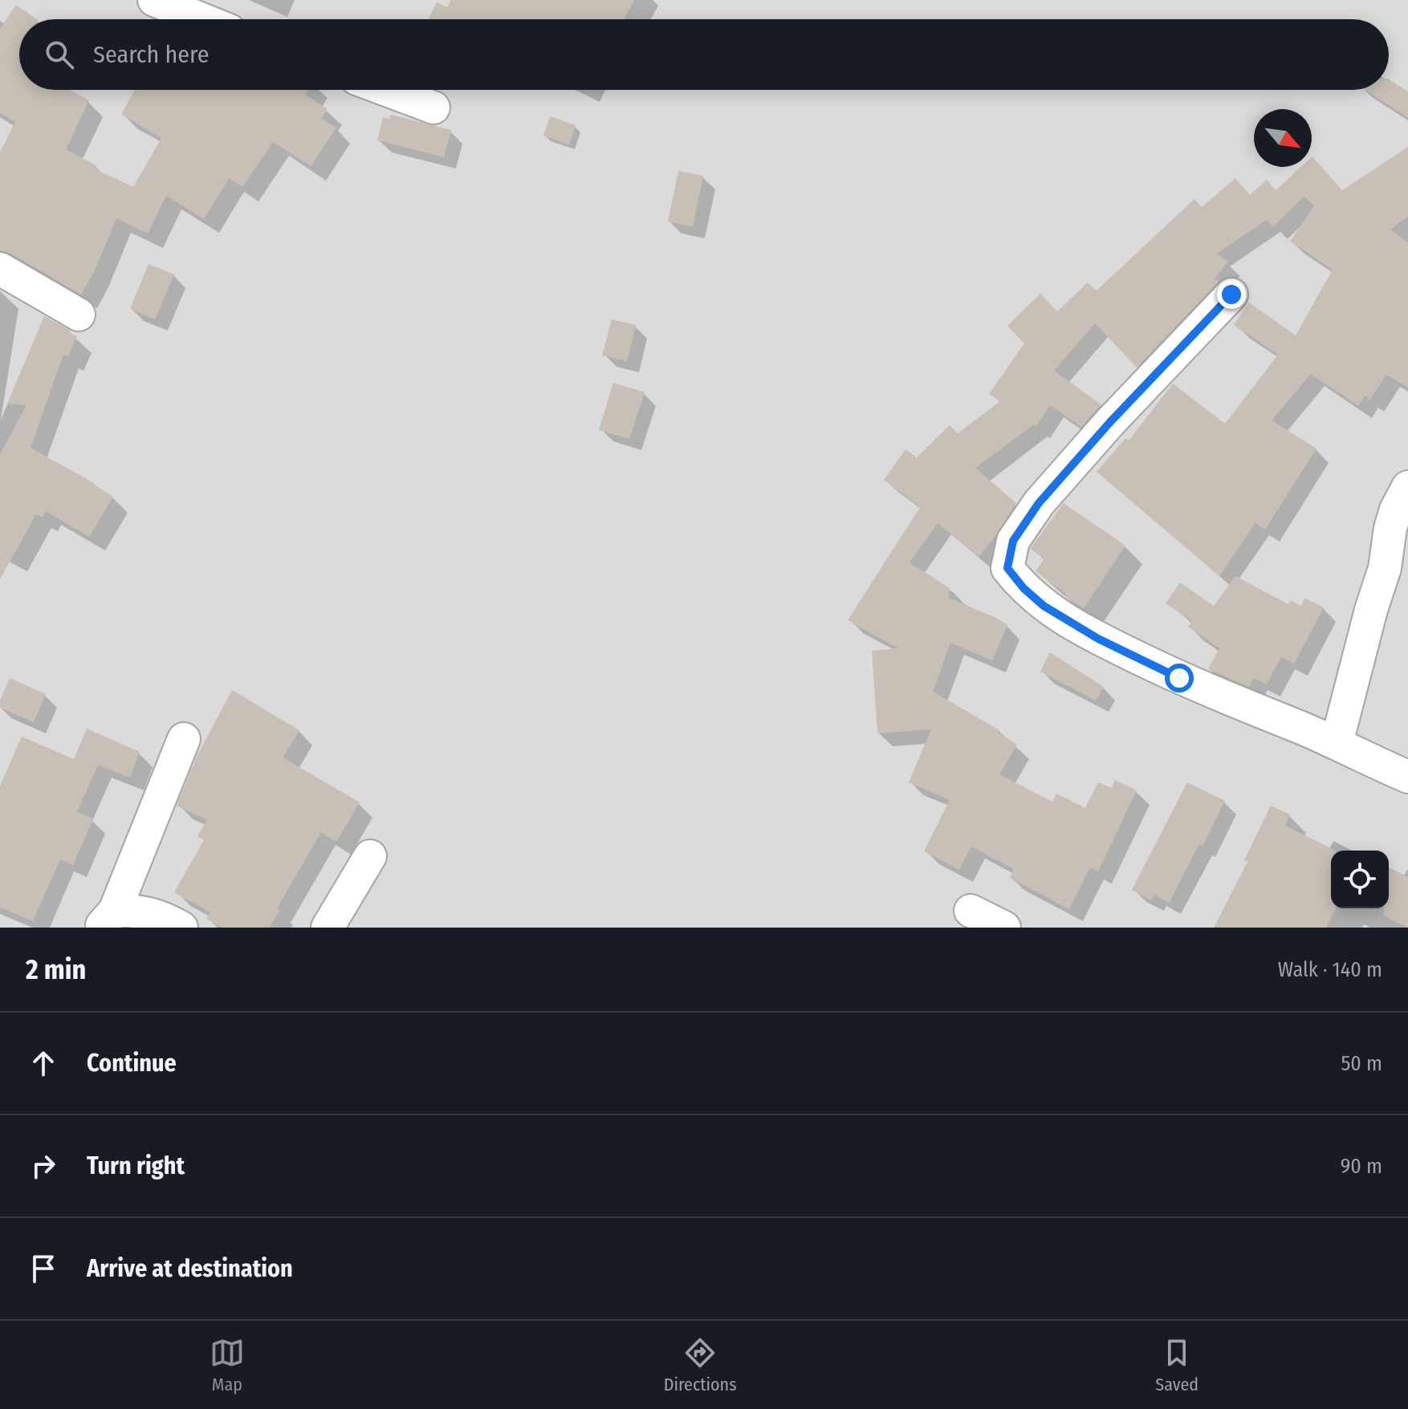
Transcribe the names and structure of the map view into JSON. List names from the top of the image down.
{
  "north": "bottom right",
  "page": {
    "search": "Search here",
    "heading": ["2 min", "Walk · 140 m"],
    "list": [
      ["Continue", "50 m"],
      ["Turn right", "90 m"],
      "Arrive at destination"
    ],
    "nav": ["Map", "Directions", "Saved"]
  }
}
